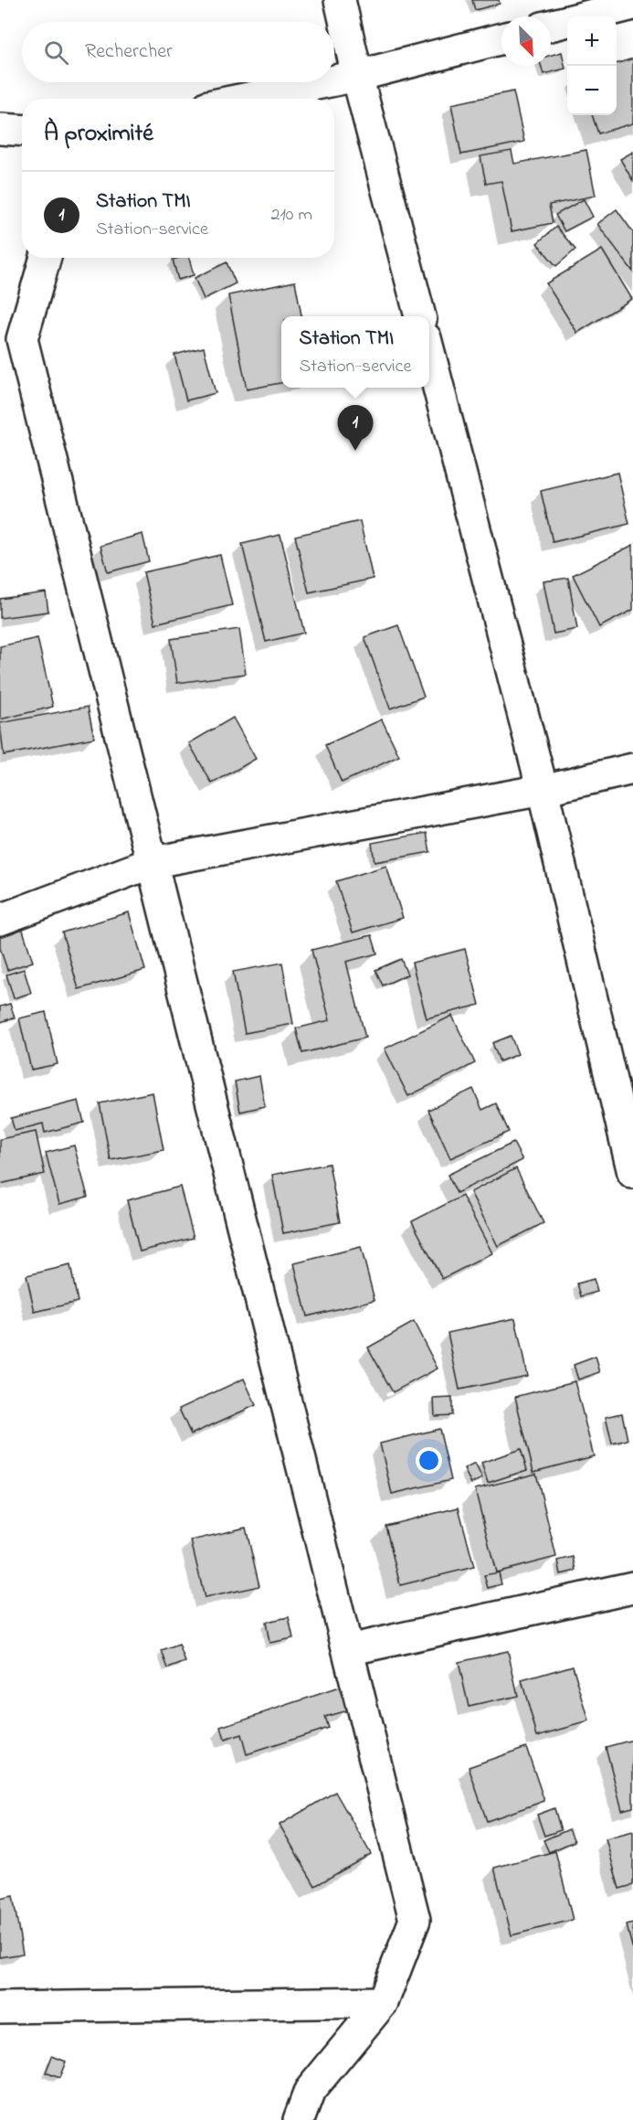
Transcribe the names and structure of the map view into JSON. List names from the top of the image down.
{
  "north": "bottom right",
  "page": {
    "map_buttons": ["+", "−"],
    "search": "Rechercher",
    "heading": "À proximité",
    "list": [
      {
        "mark": "1",
        "name": "Station TMI",
        "note": "Station-service",
        "value": "210 m"
      }
    ],
    "popup": ["Station TMI", "Station-service"],
    "pins": "1"
  }
}
